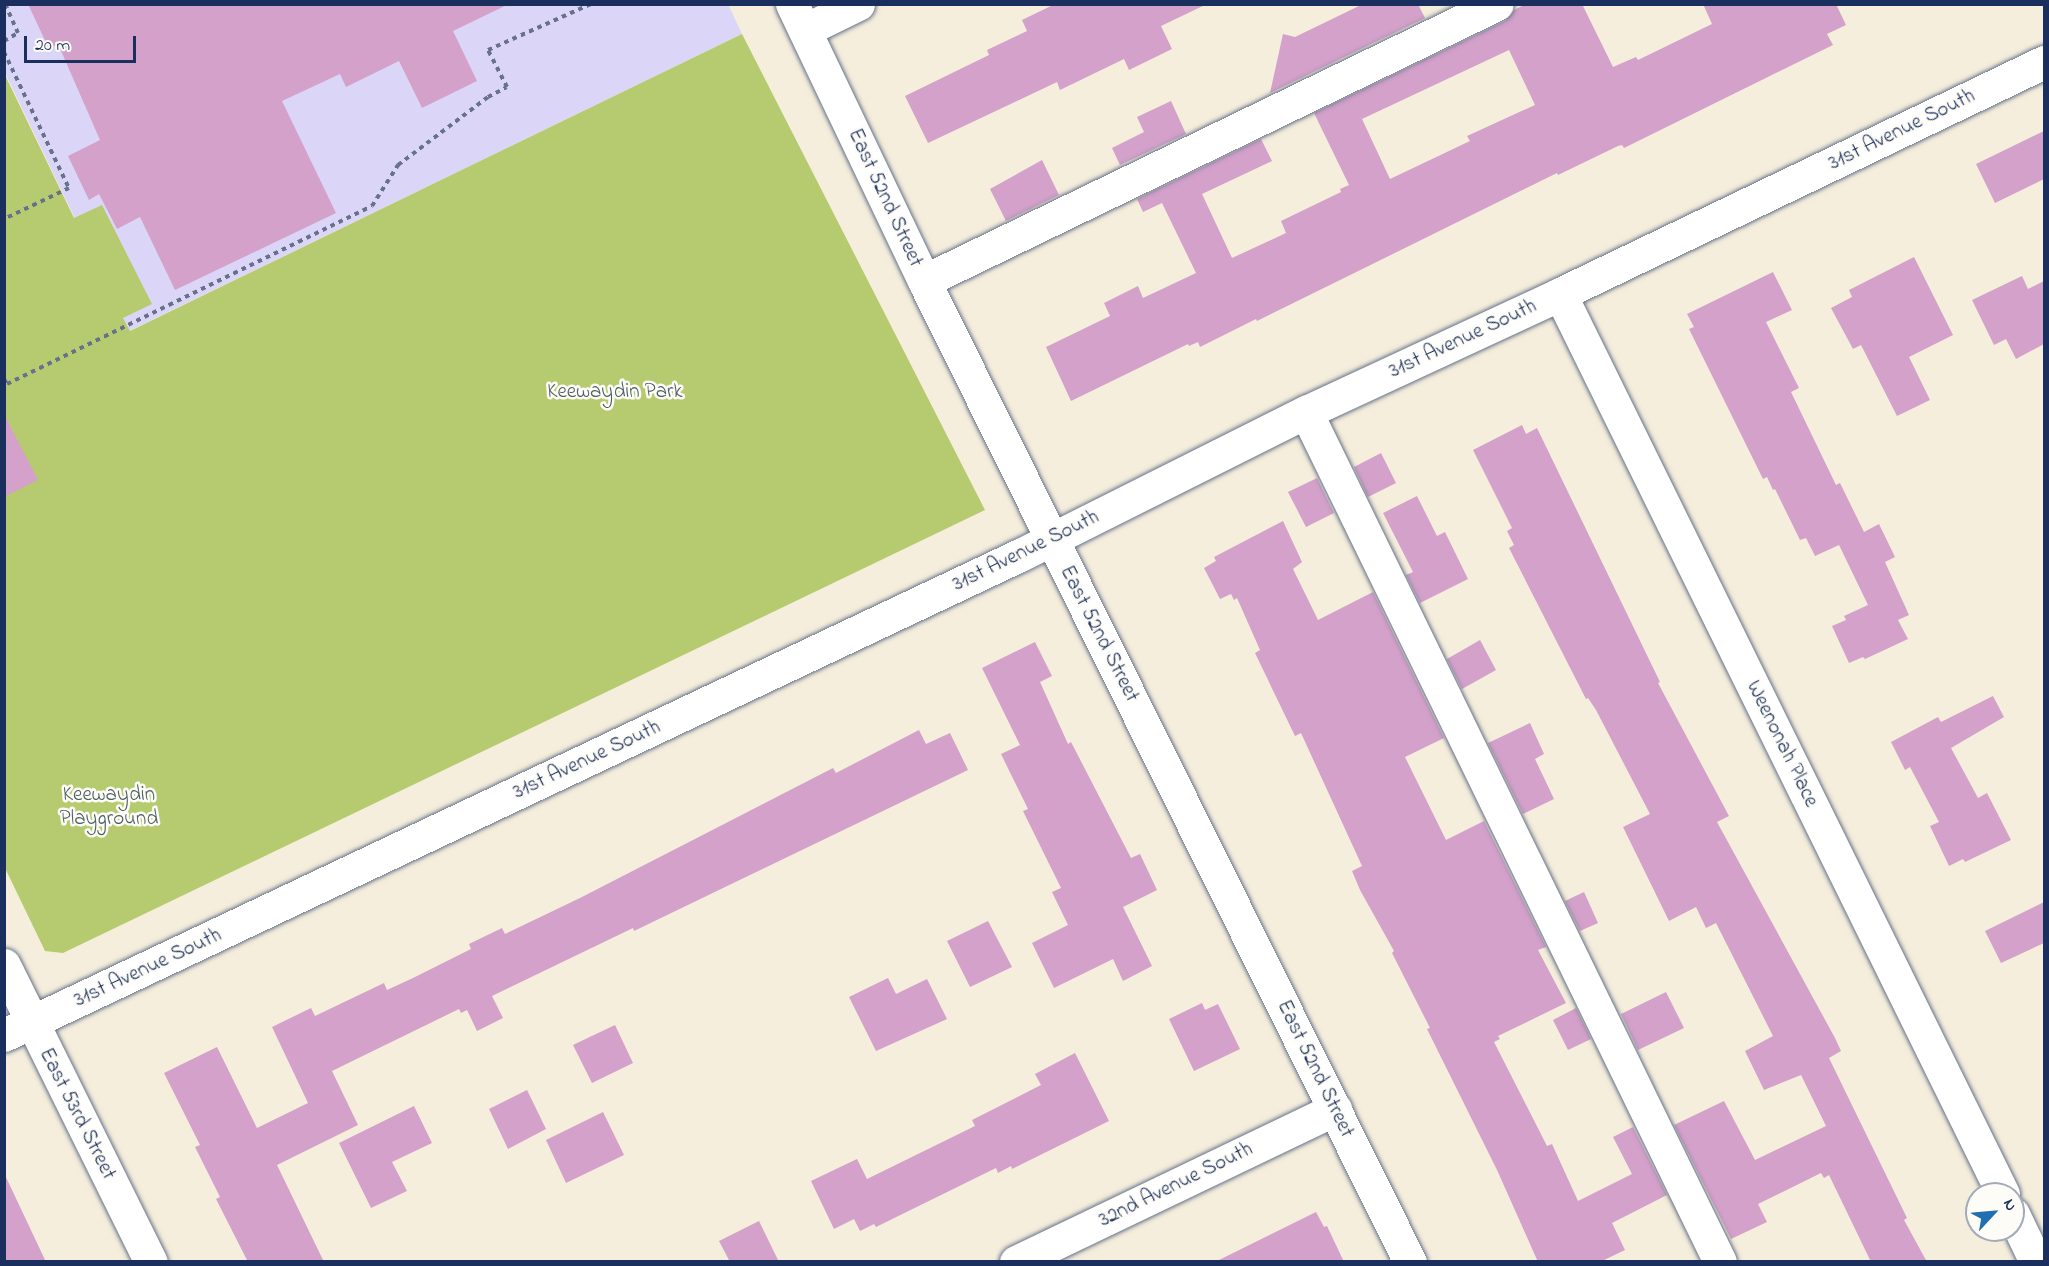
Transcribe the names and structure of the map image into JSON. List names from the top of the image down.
{
  "streets": {
    "street": [
      "31st Avenue South",
      "East 52nd Street",
      "Weenonah Place",
      "East 53rd Street",
      "32nd Avenue South"
    ]
  },
  "crossings": [
    ["31st Avenue South", "East 52nd Street"],
    ["31st Avenue South", "Weenonah Place"],
    ["31st Avenue South", "East 53rd Street"],
    ["East 52nd Street", "32nd Avenue South"]
  ],
  "parks": ["Keewaydin Park", "Keewaydin Playground"],
  "scale_bar": "20 m",
  "north": "top right"
}
